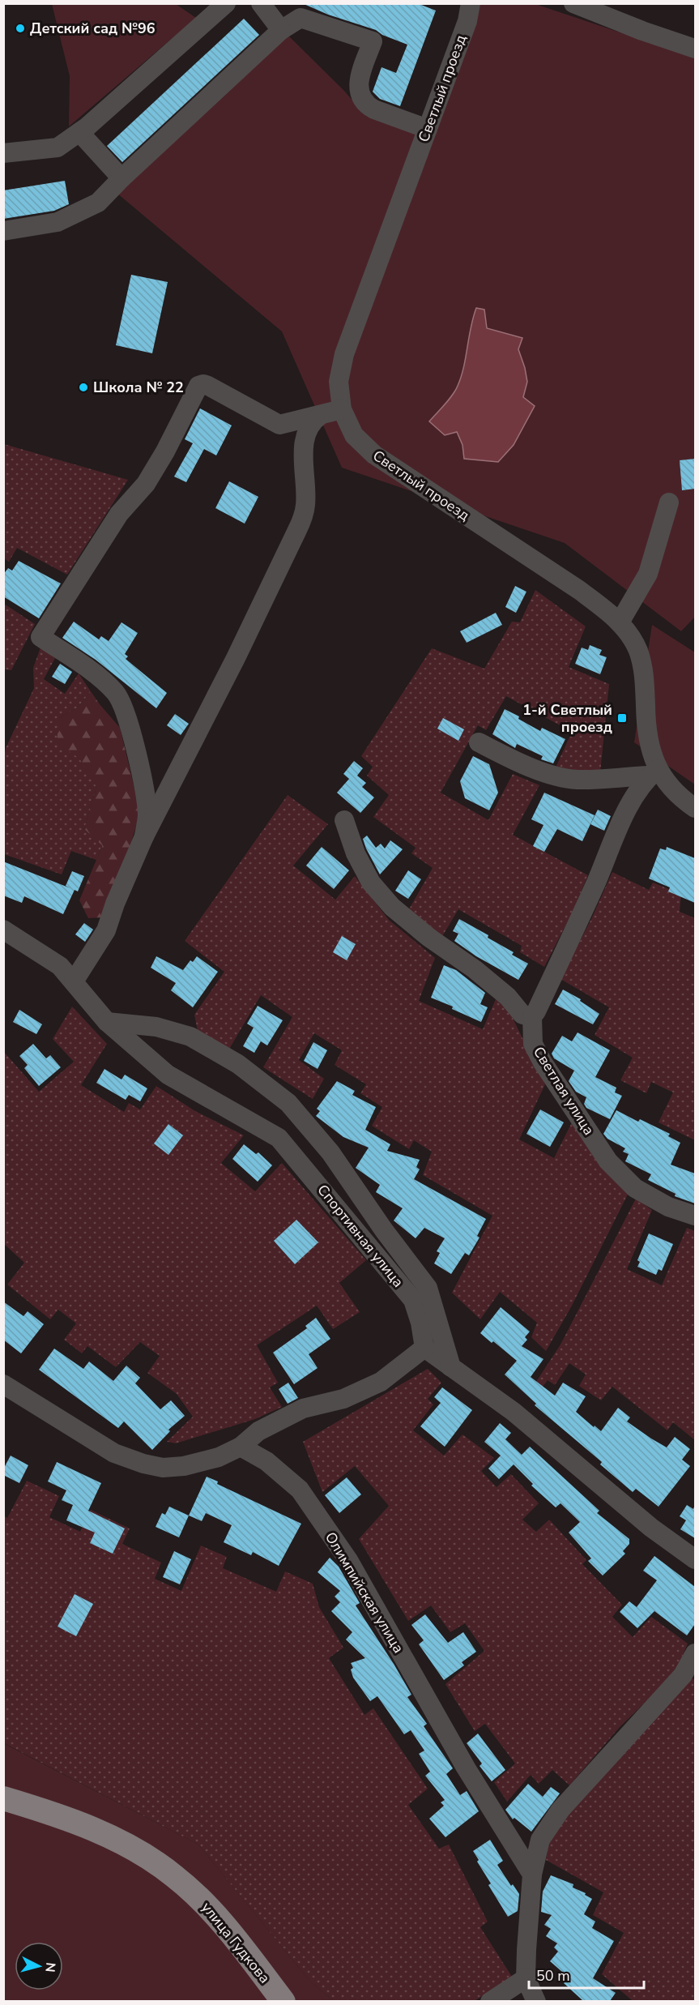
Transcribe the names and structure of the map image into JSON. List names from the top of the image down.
{
  "streets": {
    "main road": ["улица Гудкова"],
    "street": [
      "Светлый проезд",
      "Светлая улица",
      "Спортивная улица",
      "Олимпийская улица"
    ]
  },
  "places": {
    "other": ["Детский сад №96", "Школа № 22"],
    "transit": ["1-й Светлый проезд"]
  },
  "scale_bar": "50 m",
  "north": "right"
}
